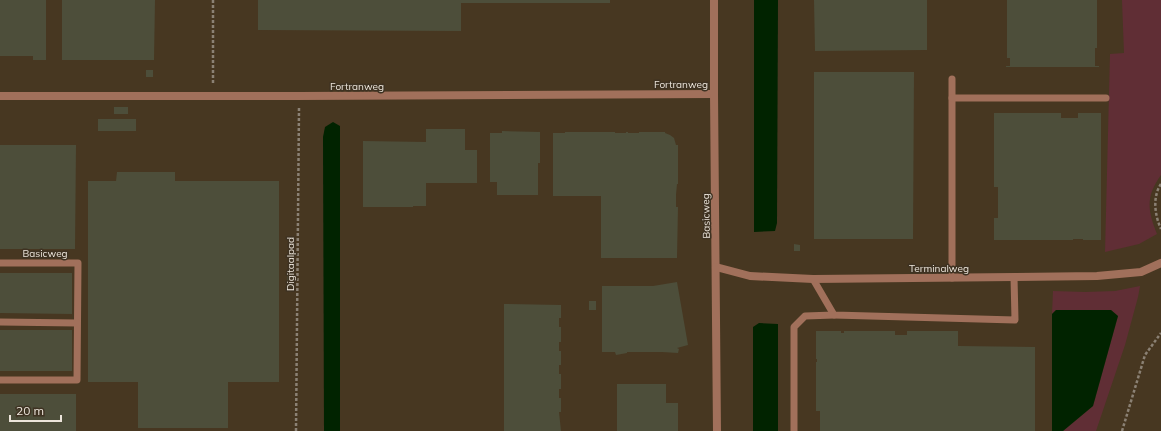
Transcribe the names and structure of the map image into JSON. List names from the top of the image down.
{
  "streets": {
    "street": ["Fortranweg", "Basicweg", "Terminalweg"],
    "path": ["Digitaalpad"]
  },
  "crossings": [
    ["Fortranweg", "Basicweg"],
    ["Fortranweg", "Digitaalpad"],
    ["Basicweg", "Terminalweg"]
  ],
  "scale_bar": "20 m"
}
